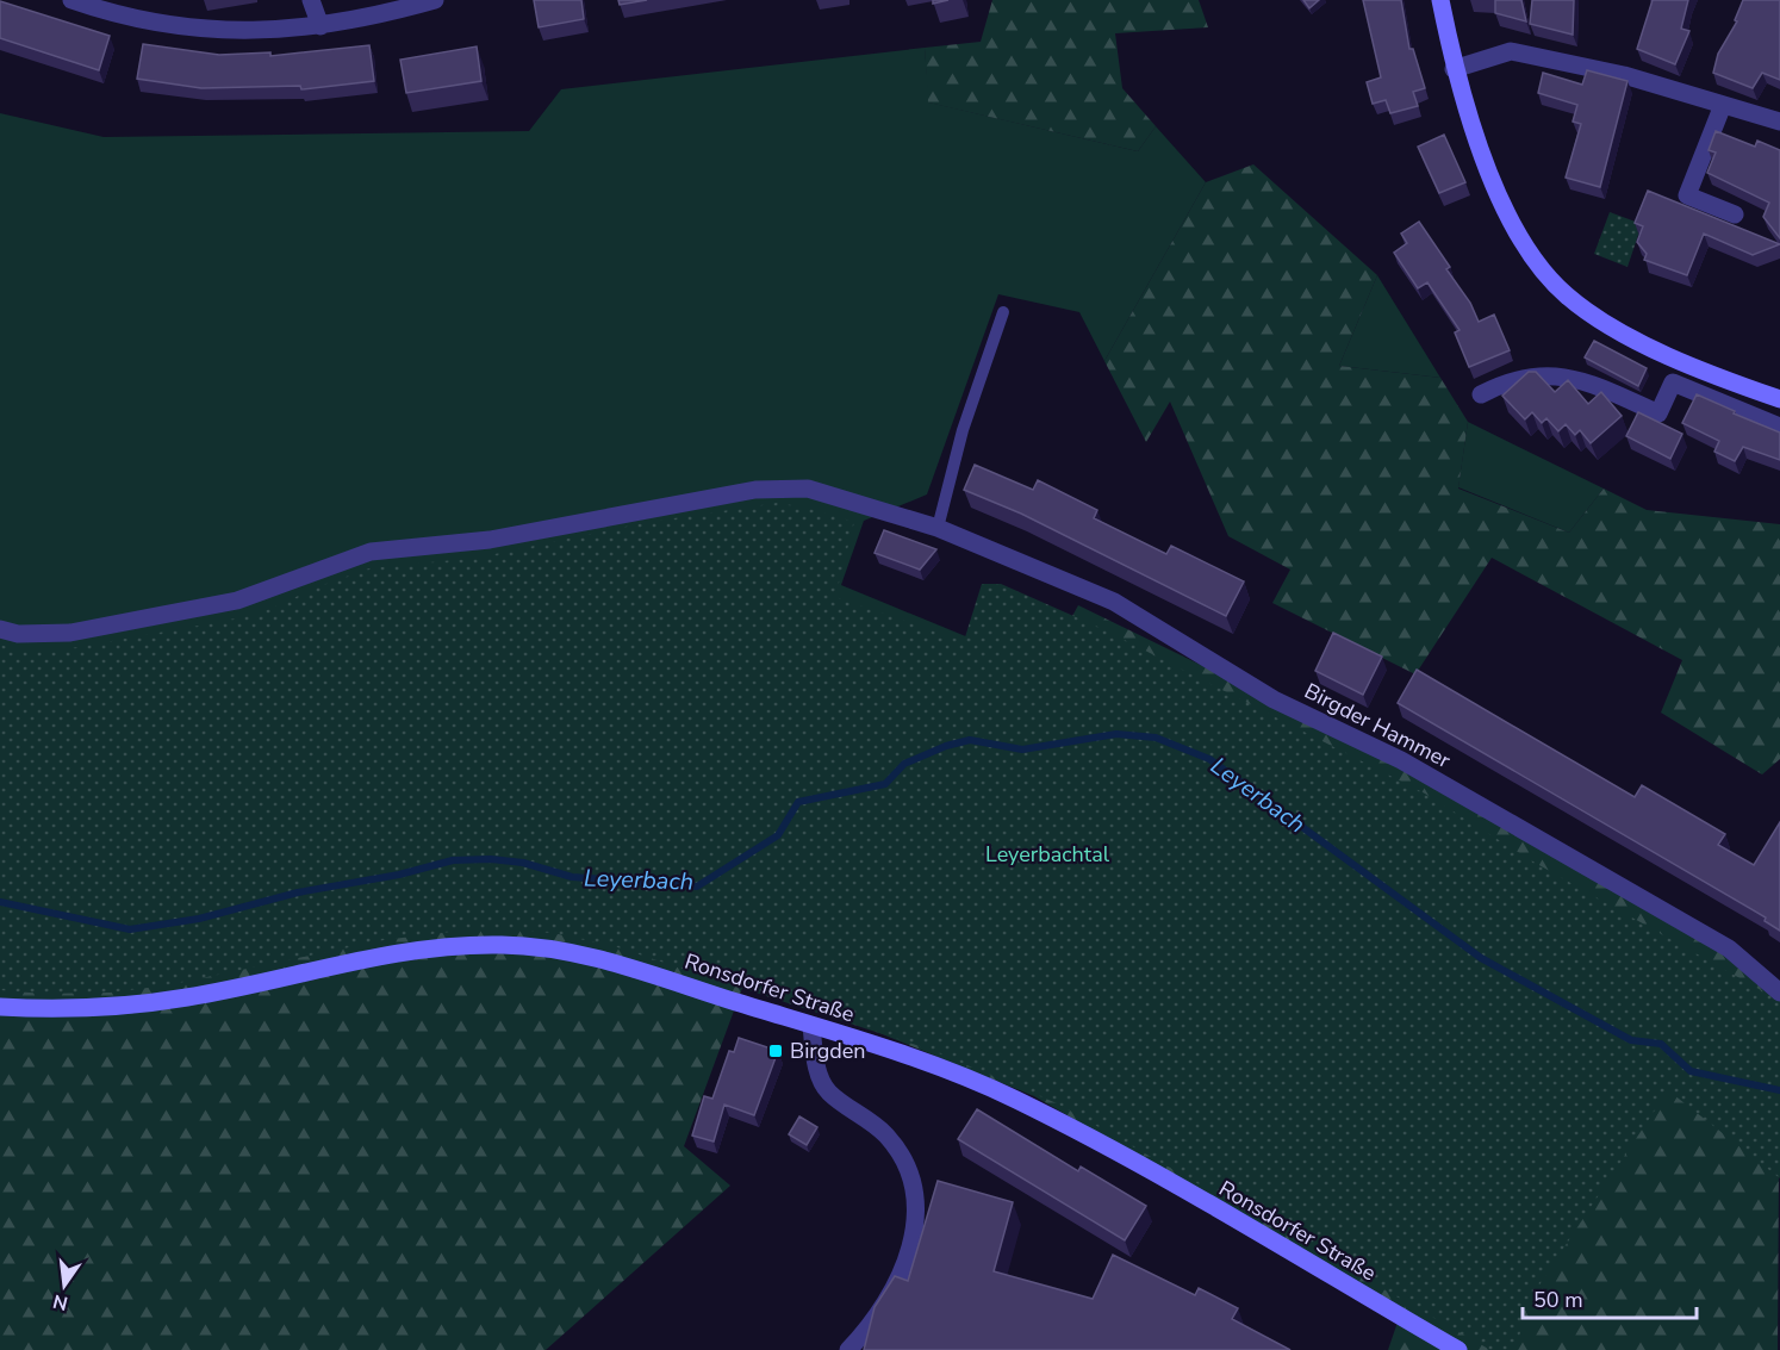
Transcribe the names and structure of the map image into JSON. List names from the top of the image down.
{
  "streets": {
    "main road": ["Ronsdorfer Straße"],
    "street": ["Birgder Hammer"]
  },
  "water": ["Leyerbach"],
  "parks": ["Leyerbachtal"],
  "places": {
    "transit": ["Birgden"]
  },
  "scale_bar": "50 m",
  "north": "bottom"
}
